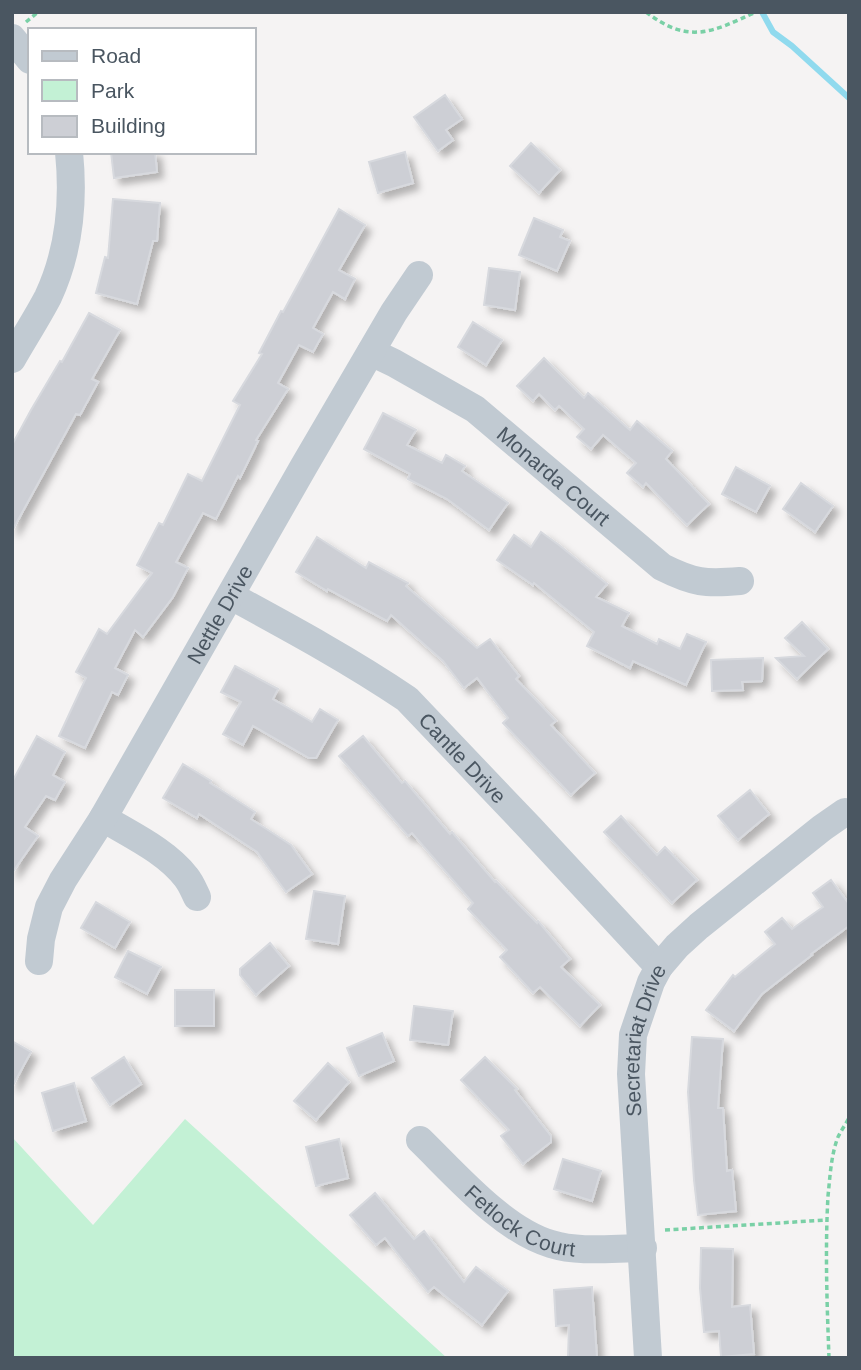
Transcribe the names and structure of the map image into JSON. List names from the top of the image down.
{
  "streets": {
    "street": [
      "Monarda Court",
      "Nettle Drive",
      "Cantle Drive",
      "Secretariat Drive",
      "Fetlock Court"
    ]
  },
  "crossings": [
    ["Monarda Court", "Nettle Drive"],
    ["Nettle Drive", "Cantle Drive"],
    ["Cantle Drive", "Secretariat Drive"],
    ["Secretariat Drive", "Fetlock Court"]
  ],
  "legend": ["Road", "Park", "Building"]
}
